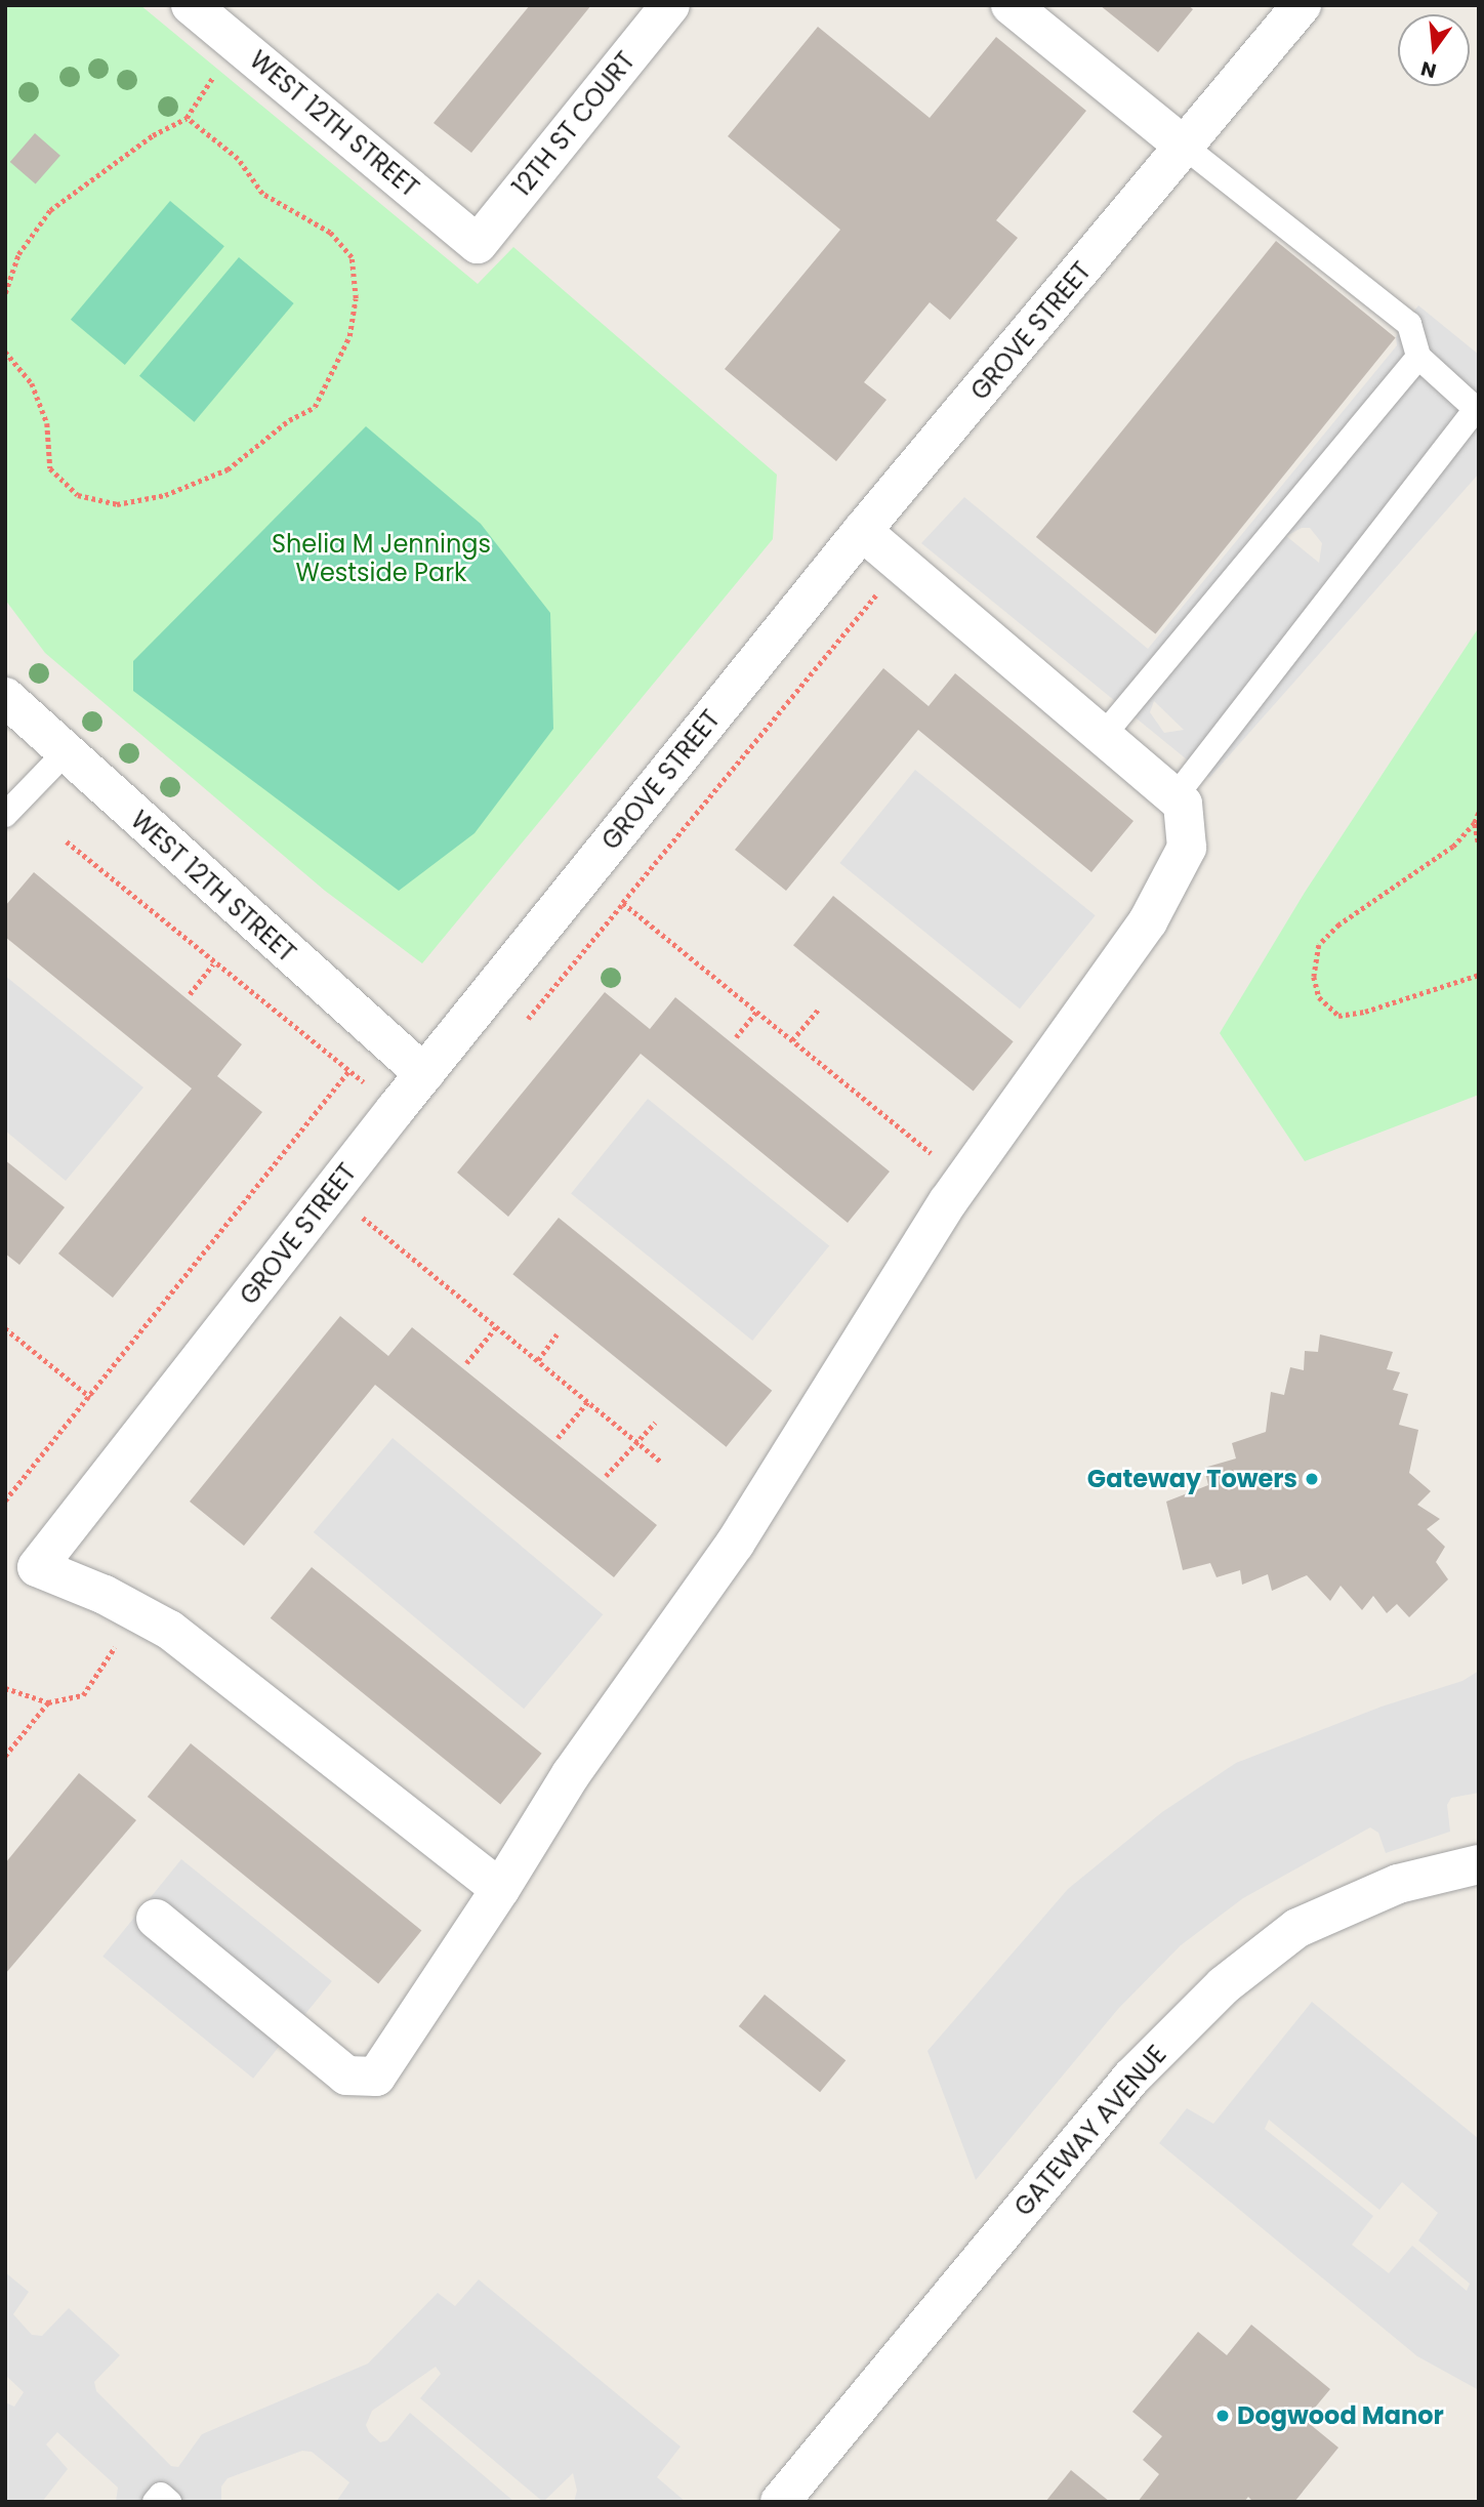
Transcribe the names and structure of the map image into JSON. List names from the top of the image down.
{
  "streets": {
    "street": [
      "WEST 12TH STREET",
      "12TH ST COURT",
      "GROVE STREET",
      "GATEWAY AVENUE"
    ]
  },
  "crossings": [
    ["WEST 12TH STREET", "12TH ST COURT"],
    ["WEST 12TH STREET", "GROVE STREET"]
  ],
  "parks": ["Shelia M Jennings Westside Park"],
  "places": ["Gateway Towers", "Dogwood Manor"],
  "north": "bottom"
}
